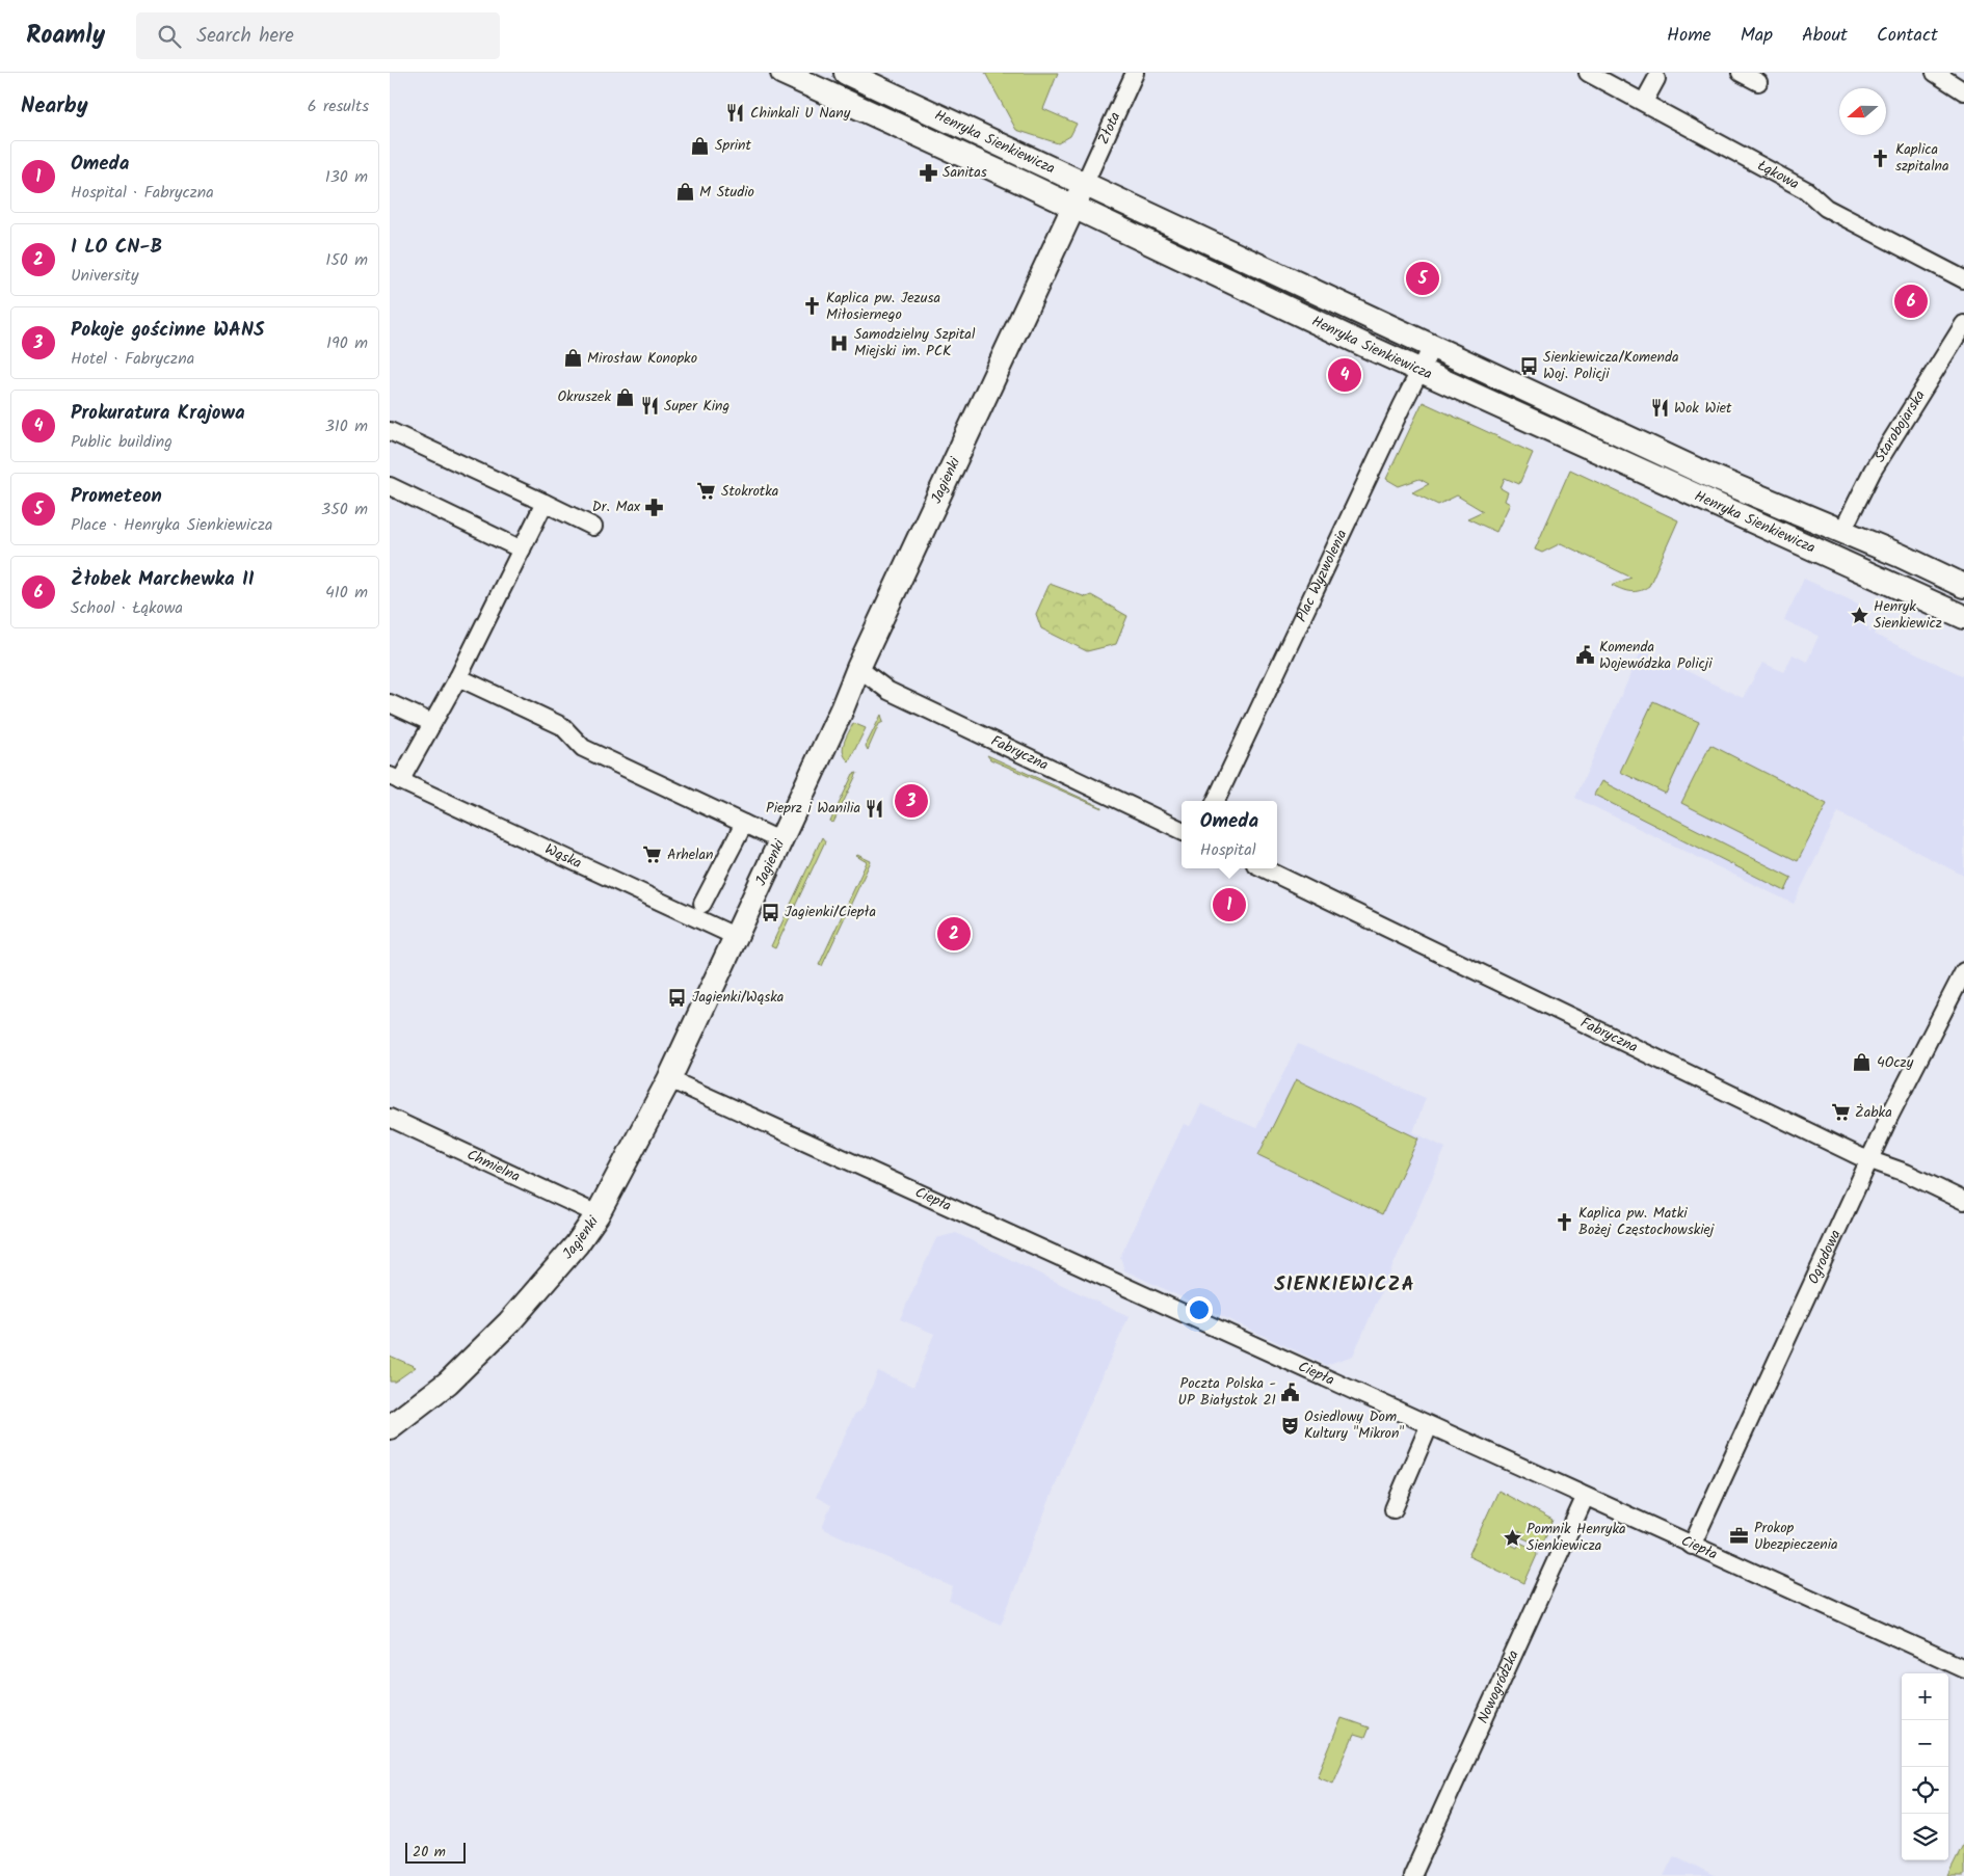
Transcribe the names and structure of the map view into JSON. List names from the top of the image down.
{
  "streets": {
    "main road": ["Henryka Sienkiewicza", "Jagienki"],
    "street": [
      "Złota",
      "Łąkowa",
      "Starobojarska",
      "Plac Wyzwolenia",
      "Fabryczna",
      "Wąska",
      "Chmielna",
      "Ciepła",
      "Ogrodowa",
      "Nowogródzka"
    ]
  },
  "crossings": [
    ["Złota", "Henryka Sienkiewicza"],
    ["Złota", "Jagienki"],
    ["Henryka Sienkiewicza", "Starobojarska"],
    ["Henryka Sienkiewicza", "Jagienki"],
    ["Henryka Sienkiewicza", "Plac Wyzwolenia"],
    ["Jagienki", "Fabryczna"],
    ["Jagienki", "Wąska"],
    ["Jagienki", "Chmielna"],
    ["Jagienki", "Ciepła"],
    ["Fabryczna", "Ogrodowa"],
    ["Ciepła", "Ogrodowa"],
    ["Ciepła", "Nowogródzka"]
  ],
  "districts": ["SIENKIEWICZA"],
  "places": {
    "restaurant": [
      "Chinkali U Nany",
      "Super King",
      "Wok Wiet",
      "Pieprz i Wanilia"
    ],
    "shop": [
      "Sprint",
      "M Studio",
      "Mirosław Konopko",
      "Okruszek",
      "4Oczy"
    ],
    "church": ["Kaplica szpitalna", "Kaplica pw. Jezusa Miłosiernego", "Kaplica pw. Matki Bożej Częstochowskiej"],
    "pharmacy": ["Sanitas", "Dr. Max"],
    "hospital": ["Samodzielny Szpital Miejski im. PCK"],
    "bus stop": ["Sienkiewicza/Komenda Woj. Policji", "Jagienki/Ciepła", "Jagienki/Wąska"],
    "supermarket": ["Stokrotka", "Arhelan", "Żabka"],
    "place": ["Henryk Sienkiewicz", "Pomnik Henryka Sienkiewicza"],
    "public building": ["Komenda Wojewódzka Policji", "Poczta Polska - UP Białystok 21"],
    "theatre": ["Osiedlowy Dom Kultury \"Mikron\""],
    "office": ["Prokop Ubezpieczenia"]
  },
  "scale_bar": "20 m",
  "north": "left",
  "page": {
    "header": "Roamly",
    "search": "Search here",
    "nav": [
      "Home",
      "Map",
      "About",
      "Contact"
    ],
    "heading": ["Nearby", "6 results"],
    "list": [
      {
        "mark": "1",
        "name": "Omeda",
        "note": "Hospital · Fabryczna",
        "value": "130 m"
      },
      {
        "mark": "2",
        "name": "I LO CN-B",
        "note": "University",
        "value": "150 m"
      },
      {
        "mark": "3",
        "name": "Pokoje gościnne WANS",
        "note": "Hotel · Fabryczna",
        "value": "190 m"
      },
      {
        "mark": "4",
        "name": "Prokuratura Krajowa",
        "note": "Public building",
        "value": "310 m"
      },
      {
        "mark": "5",
        "name": "Prometeon",
        "note": "Place · Henryka Sienkiewicza",
        "value": "350 m"
      },
      {
        "mark": "6",
        "name": "Żłobek Marchewka II",
        "note": "School · Łąkowa",
        "value": "410 m"
      }
    ],
    "pins": [
      "5",
      "6",
      "4",
      "3",
      "1",
      "2"
    ],
    "popup": ["Omeda", "Hospital"],
    "map_buttons": ["+", "−"],
    "scale": "20 m"
  }
}
